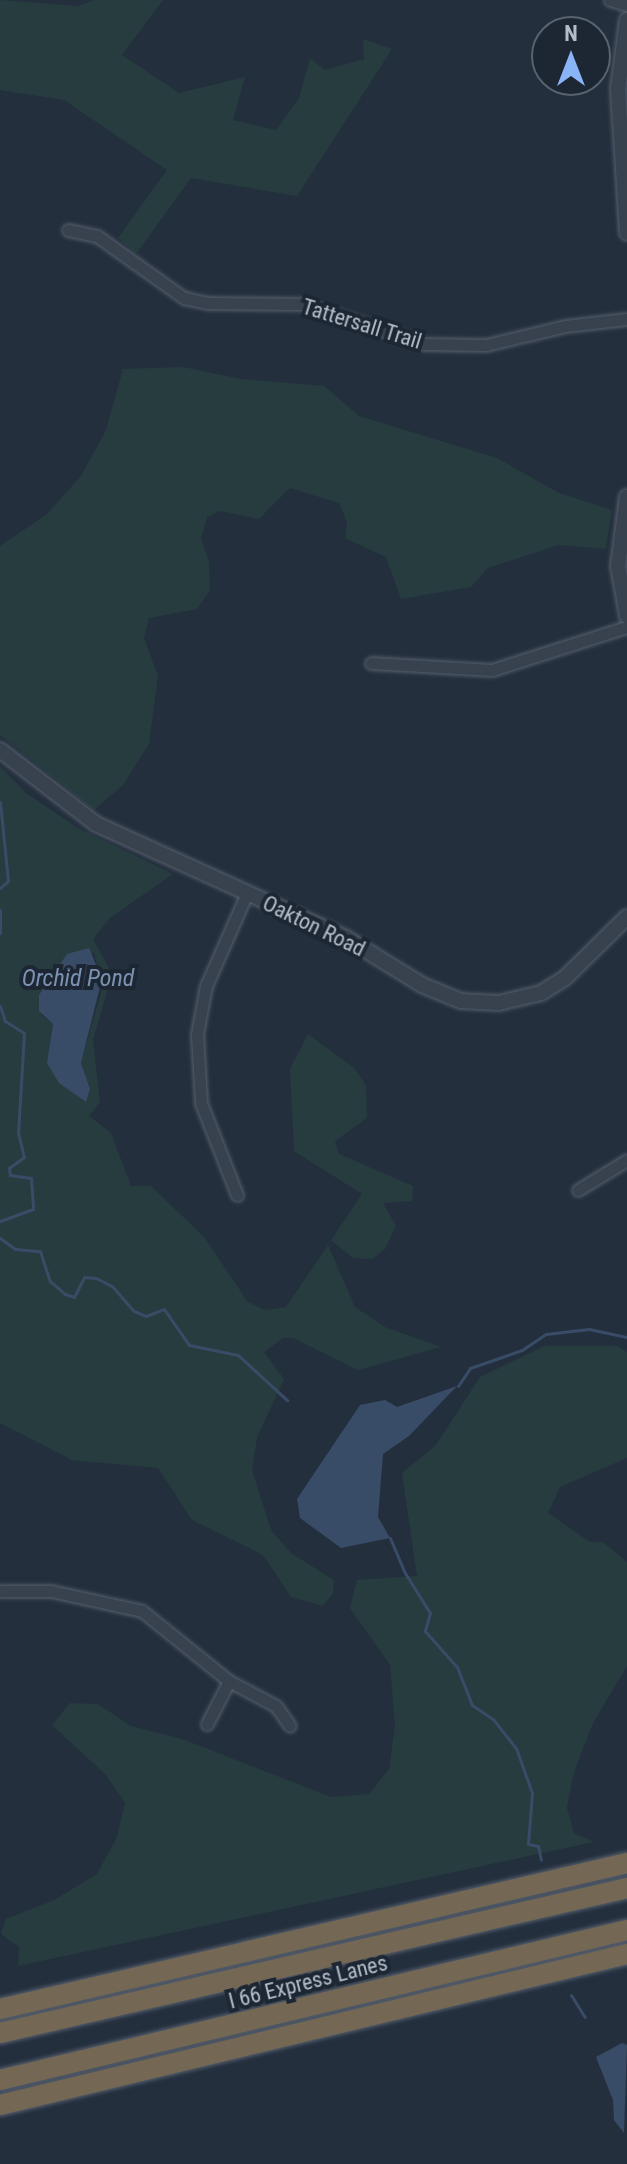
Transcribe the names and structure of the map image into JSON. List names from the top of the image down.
{
  "streets": {
    "highway": ["I 66 Express Lanes"],
    "street": ["Tattersall Trail", "Oakton Road"]
  },
  "water": ["Orchid Pond"],
  "north": "top"
}
